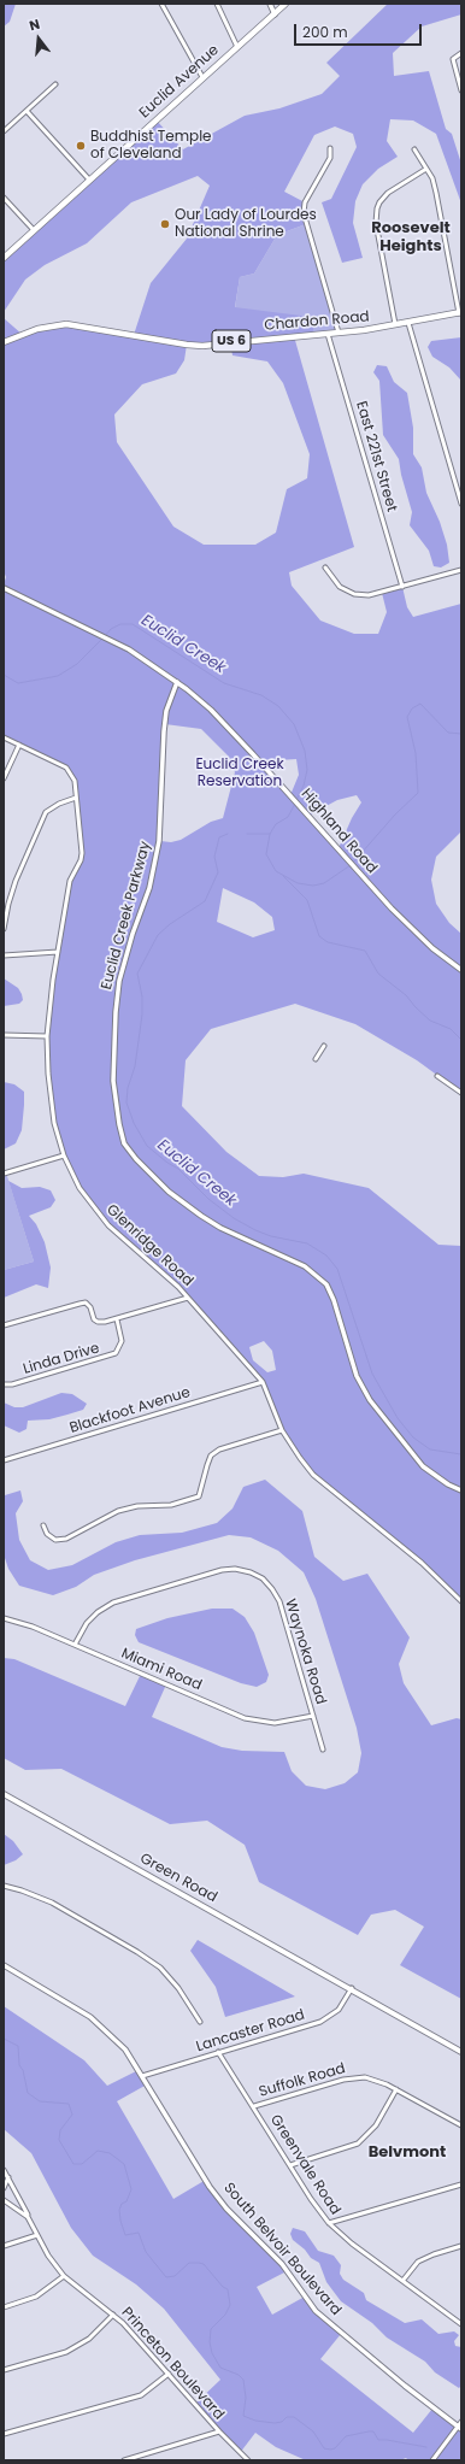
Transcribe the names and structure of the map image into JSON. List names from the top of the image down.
{
  "streets": {
    "main road": [
      "Euclid Avenue",
      "Chardon Road",
      "US 6",
      "Green Road"
    ],
    "street": [
      "East 221st Street",
      "Highland Road",
      "Euclid Creek Parkway",
      "Glenridge Road",
      "Linda Drive",
      "Blackfoot Avenue",
      "Waynoka Road",
      "Miami Road",
      "Lancaster Road",
      "Suffolk Road",
      "Greenvale Road",
      "South Belvoir Boulevard",
      "Princeton Boulevard"
    ]
  },
  "crossings": [
    ["Chardon Road", "East 221st Street"],
    ["Highland Road", "Euclid Creek Parkway"],
    ["Glenridge Road", "Blackfoot Avenue"],
    ["Waynoka Road", "Miami Road"],
    ["Green Road", "Lancaster Road"],
    ["Lancaster Road", "Greenvale Road"],
    ["Lancaster Road", "South Belvoir Boulevard"],
    ["Suffolk Road", "Greenvale Road"]
  ],
  "districts": ["Roosevelt Heights", "Belvmont"],
  "water": ["Euclid Creek"],
  "parks": ["Euclid Creek Reservation"],
  "places": ["Buddhist Temple of Cleveland", "Our Lady of Lourdes National Shrine"],
  "scale_bar": "200 m",
  "north": "top"
}
